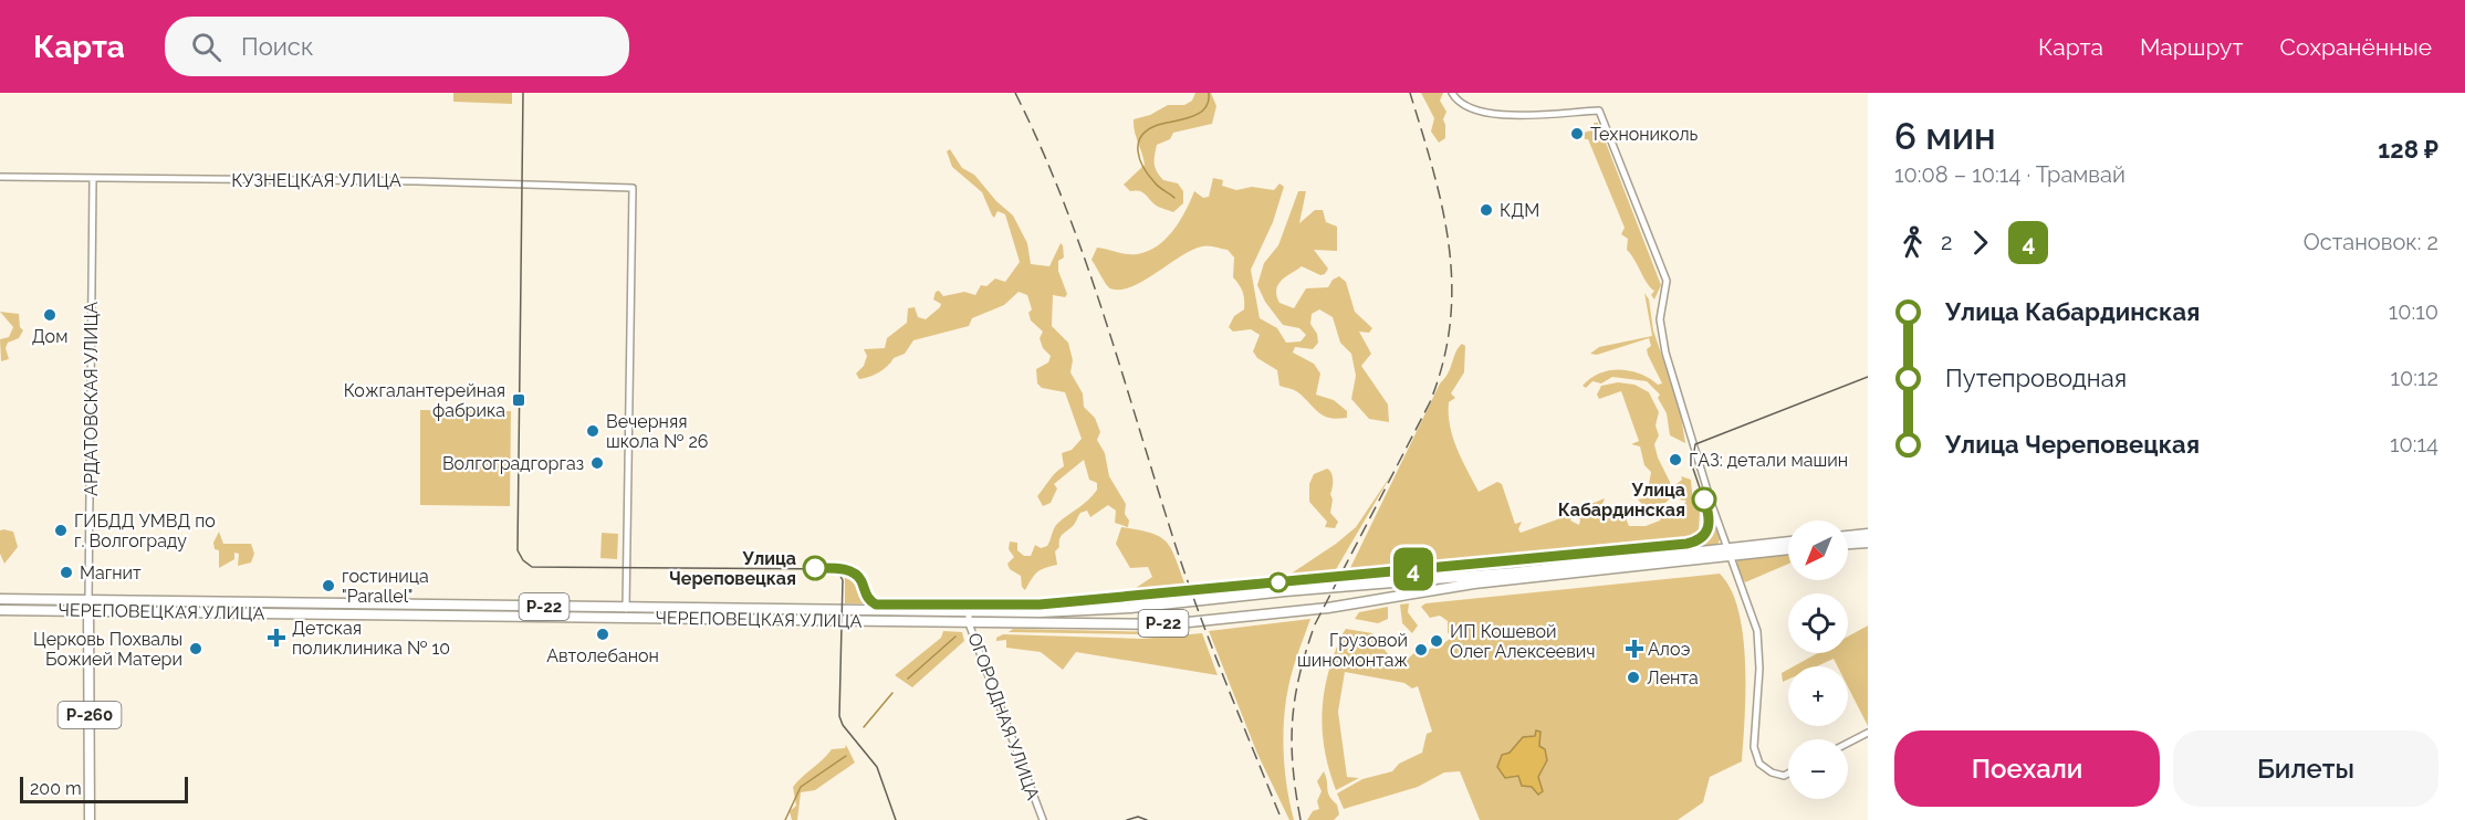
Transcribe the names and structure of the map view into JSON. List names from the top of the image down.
{
  "streets": {
    "highway": [
      "АРДАТОВСКАЯ УЛИЦА",
      "Р-22",
      "ЧЕРЕПОВЕЦКАЯ УЛИЦА",
      "Р-260"
    ],
    "street": ["КУЗНЕЦКАЯ УЛИЦА", "ОГОРОДНАЯ УЛИЦА"]
  },
  "crossings": [
    ["КУЗНЕЦКАЯ УЛИЦА", "АРДАТОВСКАЯ УЛИЦА"],
    ["КУЗНЕЦКАЯ УЛИЦА", "ЧЕРЕПОВЕЦКАЯ УЛИЦА"],
    ["АРДАТОВСКАЯ УЛИЦА", "ЧЕРЕПОВЕЦКАЯ УЛИЦА"],
    ["Р-22", "ЧЕРЕПОВЕЦКАЯ УЛИЦА"],
    ["ЧЕРЕПОВЕЦКАЯ УЛИЦА", "ОГОРОДНАЯ УЛИЦА"]
  ],
  "places": {
    "other": [
      "Технониколь",
      "КДМ",
      "Дом",
      "Вечерняя школа № 26",
      "ГАЗ: детали машин",
      "Волгоградгоргаз",
      "Улица Кабардинская",
      "ГИБДД УМВД по г. Волгограду",
      "Улица Череповецкая",
      "Магнит",
      "гостиница \"Parallel\"",
      "Автолебанон",
      "ИП Кошевой Олег Алексеевич",
      "Церковь Похвалы Божией Матери",
      "Грузовой шиномонтаж",
      "Лента"
    ],
    "transit": ["Кожгалантерейная фабрика"],
    "health": ["Детская поликлиника № 10", "Алоэ"]
  },
  "lines": ["tram line 4"],
  "scale_bar": "200 m",
  "north": "bottom left",
  "page": {
    "header": "Карта",
    "search": "Поиск",
    "nav": ["Карта", "Маршрут", "Сохранённые"],
    "on_map": "4",
    "heading": ["6 мин", "10:08 – 10:14 · Трамвай", "128 ₽"],
    "legs": ["2", "4", "Остановок: 2"],
    "list": [
      {
        "name": "Улица Кабардинская",
        "value": "10:10"
      },
      {
        "name": "Путепроводная",
        "value": "10:12"
      },
      {
        "name": "Улица Череповецкая",
        "value": "10:14"
      }
    ],
    "map_buttons": ["+", "−"],
    "buttons": ["Поехали", "Билеты"],
    "scale": "200 m"
  }
}
